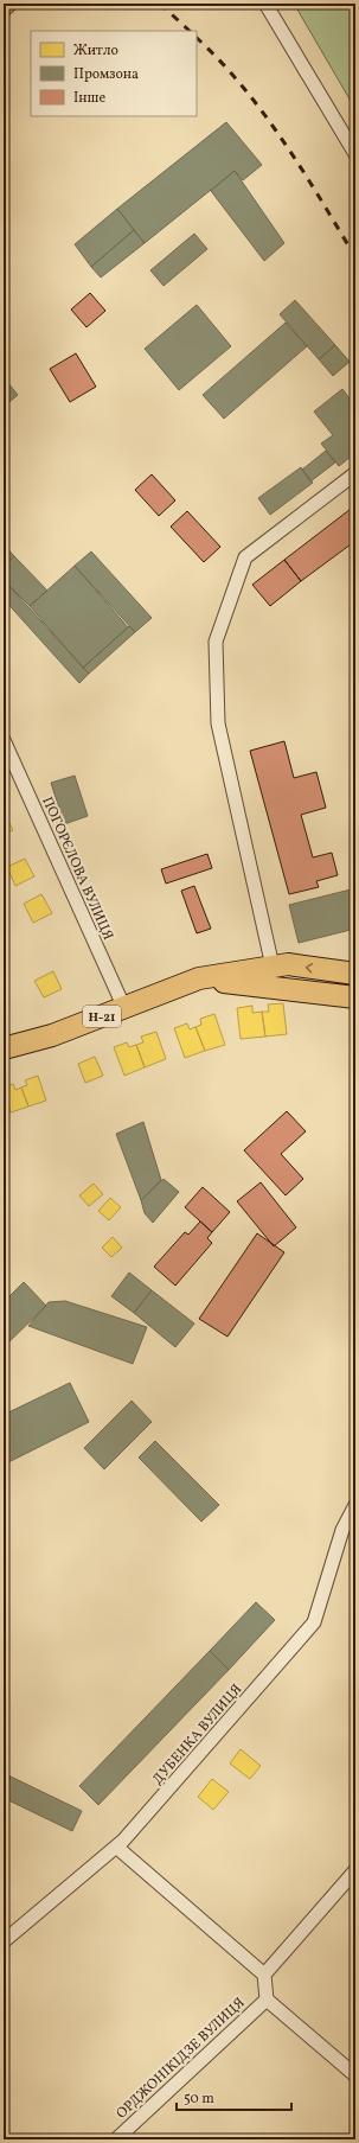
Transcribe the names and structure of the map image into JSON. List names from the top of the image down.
{
  "streets": {
    "main road": ["Н-21"],
    "street": ["ПОГОРЄЛОВА ВУЛИЦЯ", "ДУБЕНКА ВУЛИЦЯ", "ОРДЖОНІКІДЗЕ ВУЛИЦЯ"]
  },
  "crossings": [
    ["ПОГОРЄЛОВА ВУЛИЦЯ", "Н-21"]
  ],
  "legend": ["Житло", "Промзона", "Інше"],
  "scale_bar": "50 m"
}
